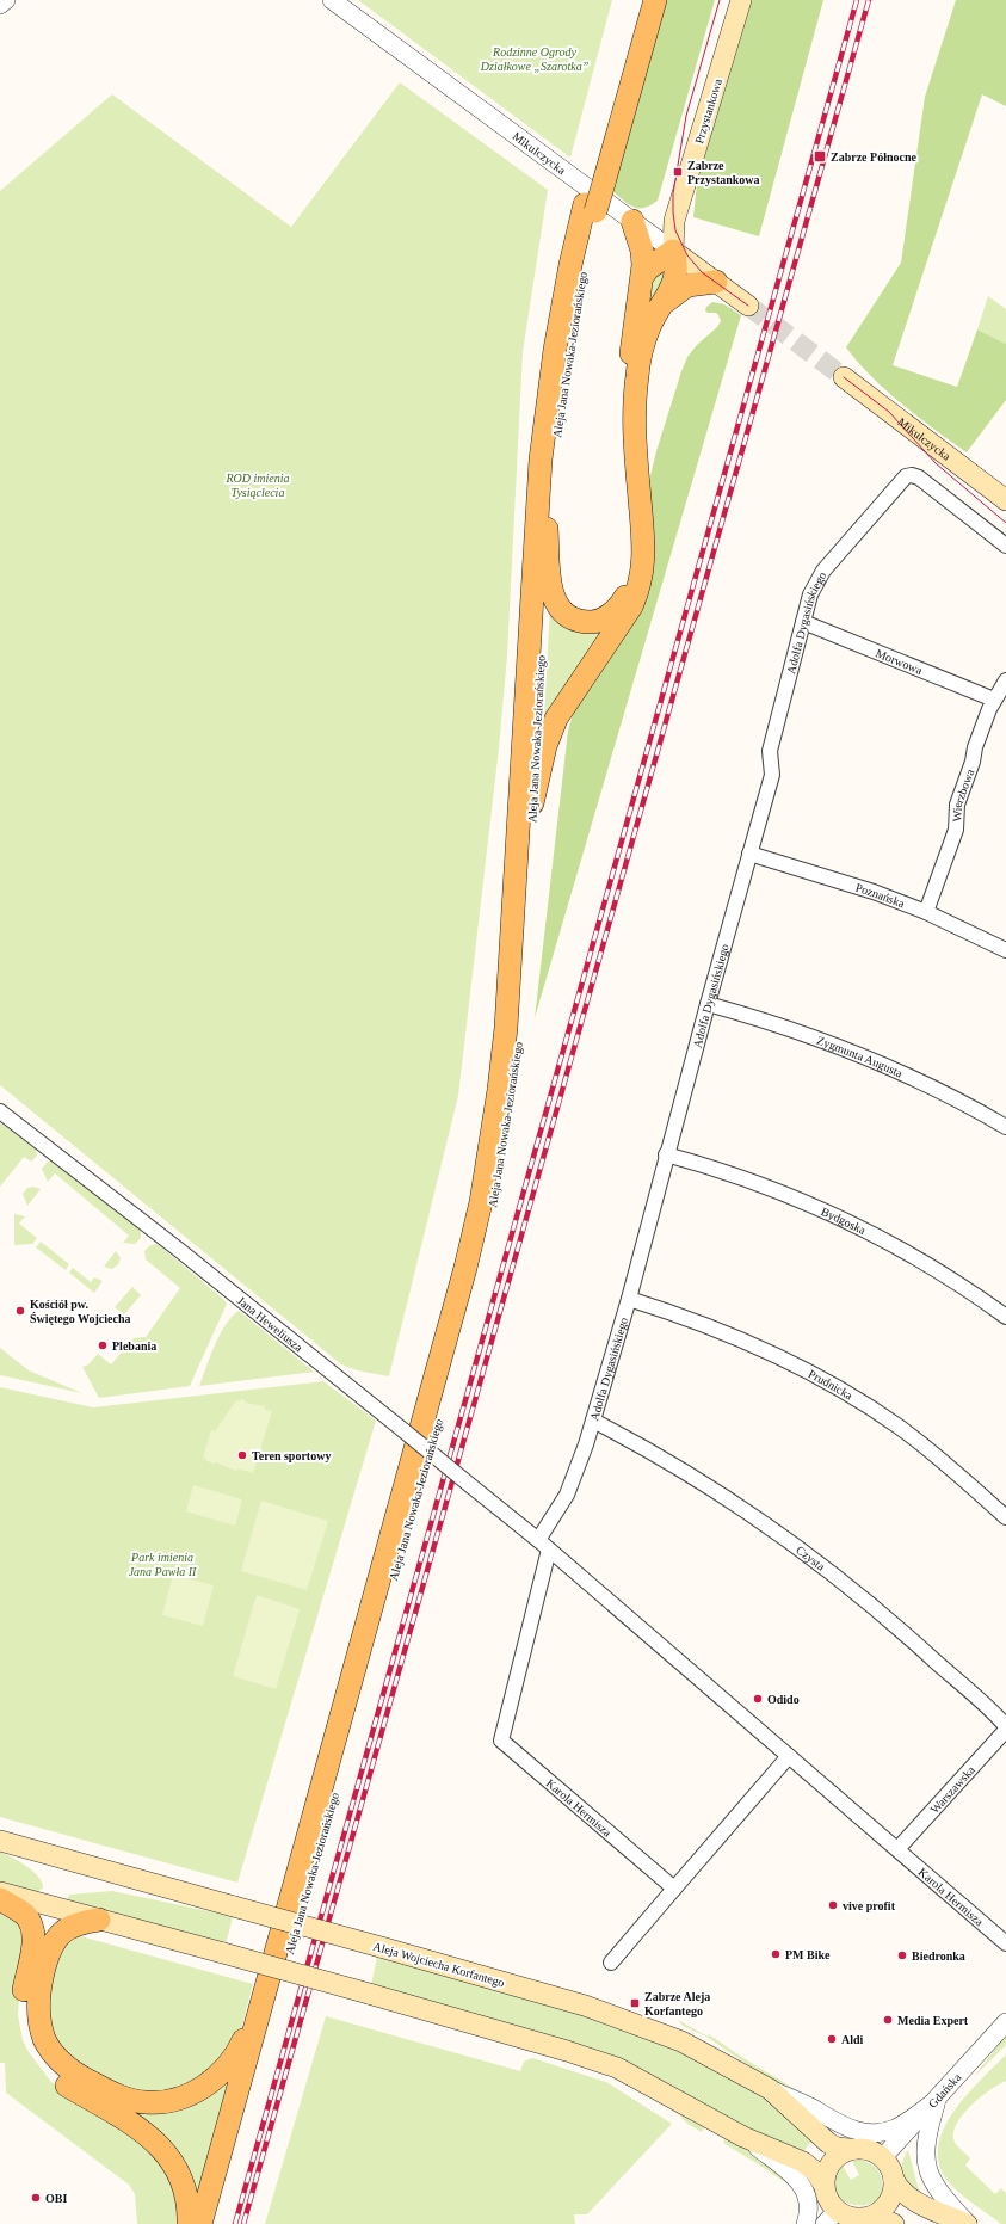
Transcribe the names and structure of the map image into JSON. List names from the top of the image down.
{
  "streets": {
    "main road": [
      "Przystankowa",
      "Mikulczycka",
      "Aleja Jana Nowaka-Jeziorańskiego",
      "Aleja Wojciecha Korfantego"
    ],
    "street": [
      "Adolfa Dygasińskiego",
      "Morwowa",
      "Wierzbowa",
      "Poznańska",
      "Zygmunta Augusta",
      "Bydgoska",
      "Jana Heweliusza",
      "Prudnicka",
      "Czysta",
      "Warszawska",
      "Karola Hermisza",
      "Gdańska"
    ]
  },
  "crossings": [
    ["Przystankowa", "Mikulczycka"],
    ["Adolfa Dygasińskiego", "Morwowa"],
    ["Adolfa Dygasińskiego", "Poznańska"],
    ["Adolfa Dygasińskiego", "Zygmunta Augusta"],
    ["Adolfa Dygasińskiego", "Bydgoska"],
    ["Adolfa Dygasińskiego", "Jana Heweliusza"],
    ["Adolfa Dygasińskiego", "Prudnicka"],
    ["Adolfa Dygasińskiego", "Czysta"],
    ["Adolfa Dygasińskiego", "Karola Hermisza"],
    ["Morwowa", "Wierzbowa"],
    ["Wierzbowa", "Poznańska"],
    ["Jana Heweliusza", "Karola Hermisza"],
    ["Czysta", "Warszawska"],
    ["Warszawska", "Karola Hermisza"],
    ["Aleja Wojciecha Korfantego", "Gdańska"]
  ],
  "parks": ["Rodzinne Ogrody Działkowe „Szarotka”", "ROD imienia Tysiąclecia", "Park imienia Jana Pawła II"],
  "places": {
    "transit": ["Zabrze Północne", "Zabrze Przystankowa", "Zabrze Aleja Korfantego"],
    "other": [
      "Kościół pw. Świętego Wojciecha",
      "Plebania",
      "Teren sportowy",
      "Odido",
      "vive profit",
      "PM Bike",
      "Biedronka",
      "Media Expert",
      "Aldi",
      "OBI"
    ]
  }
}
